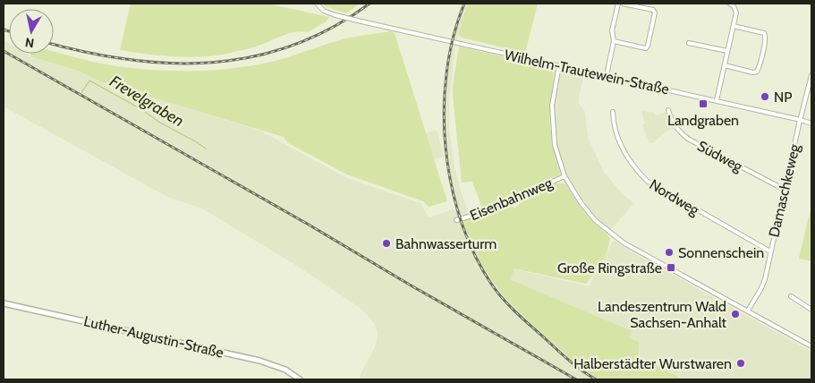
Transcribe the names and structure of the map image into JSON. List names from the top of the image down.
{
  "streets": {
    "street": [
      "Wilhelm-Trautewein-Straße",
      "Südweg",
      "Damaschkeweg",
      "Nordweg",
      "Eisenbahnweg",
      "Luther-Augustin-Straße"
    ]
  },
  "crossings": [
    ["Wilhelm-Trautewein-Straße", "Damaschkeweg"],
    ["Südweg", "Damaschkeweg"],
    ["Damaschkeweg", "Nordweg"]
  ],
  "water": ["Frevelgraben"],
  "places": {
    "other": [
      "NP",
      "Bahnwasserturm",
      "Sonnenschein",
      "Landeszentrum Wald Sachsen-Anhalt",
      "Halberstädter Wurstwaren"
    ],
    "transit": ["Landgraben", "Große Ringstraße"]
  },
  "north": "bottom"
}
